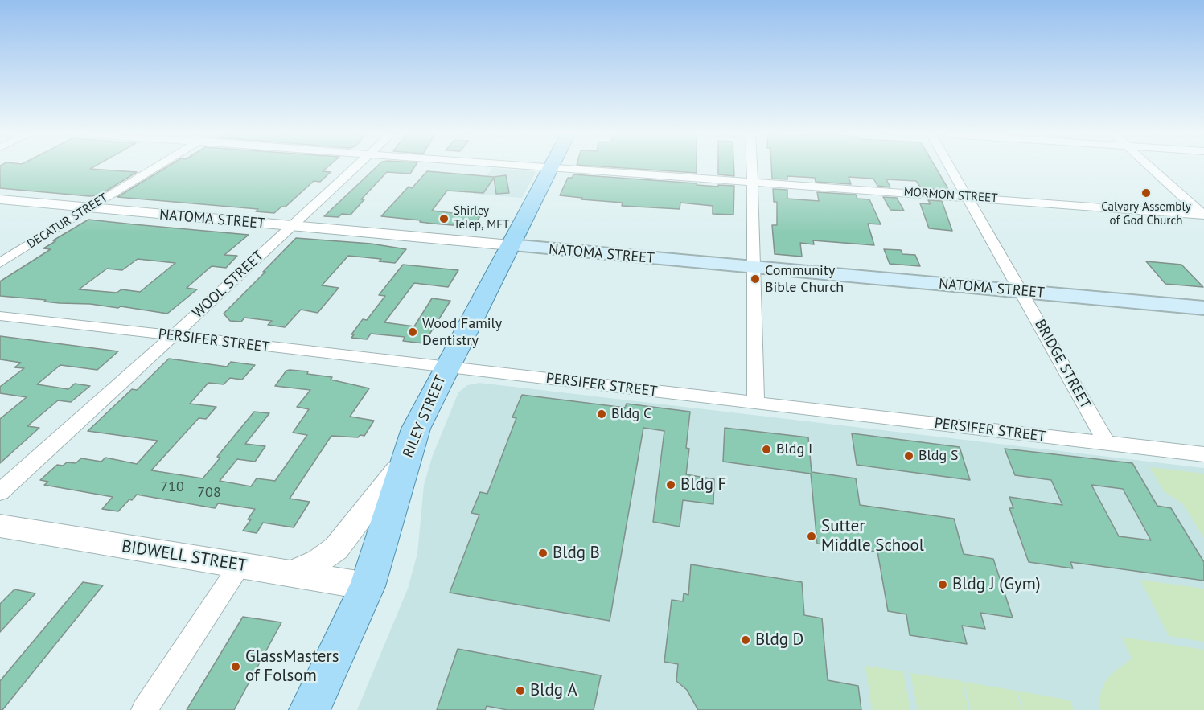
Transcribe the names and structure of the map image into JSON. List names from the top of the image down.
{
  "streets": {
    "main road": ["NATOMA STREET", "RILEY STREET"],
    "street": [
      "MORMON STREET",
      "DECATUR STREET",
      "WOOL STREET",
      "PERSIFER STREET",
      "BRIDGE STREET",
      "BIDWELL STREET"
    ]
  },
  "crossings": [
    ["MORMON STREET", "BRIDGE STREET"],
    ["MORMON STREET", "RILEY STREET"],
    ["NATOMA STREET", "DECATUR STREET"],
    ["NATOMA STREET", "WOOL STREET"],
    ["NATOMA STREET", "BRIDGE STREET"],
    ["NATOMA STREET", "RILEY STREET"],
    ["WOOL STREET", "PERSIFER STREET"],
    ["PERSIFER STREET", "BRIDGE STREET"],
    ["PERSIFER STREET", "RILEY STREET"],
    ["RILEY STREET", "BIDWELL STREET"]
  ],
  "places": [
    "Calvary Assembly of God Church",
    "Shirley Telep, MFT",
    "Community Bible Church",
    "Wood Family Dentistry",
    "Bldg C",
    "Bldg I",
    "Bldg S",
    "Bldg F",
    "Sutter Middle School",
    "Bldg B",
    "Bldg J (Gym)",
    "Bldg D",
    "GlassMasters of Folsom",
    "Bldg A"
  ],
  "house_numbers": ["710", "708"]
}
